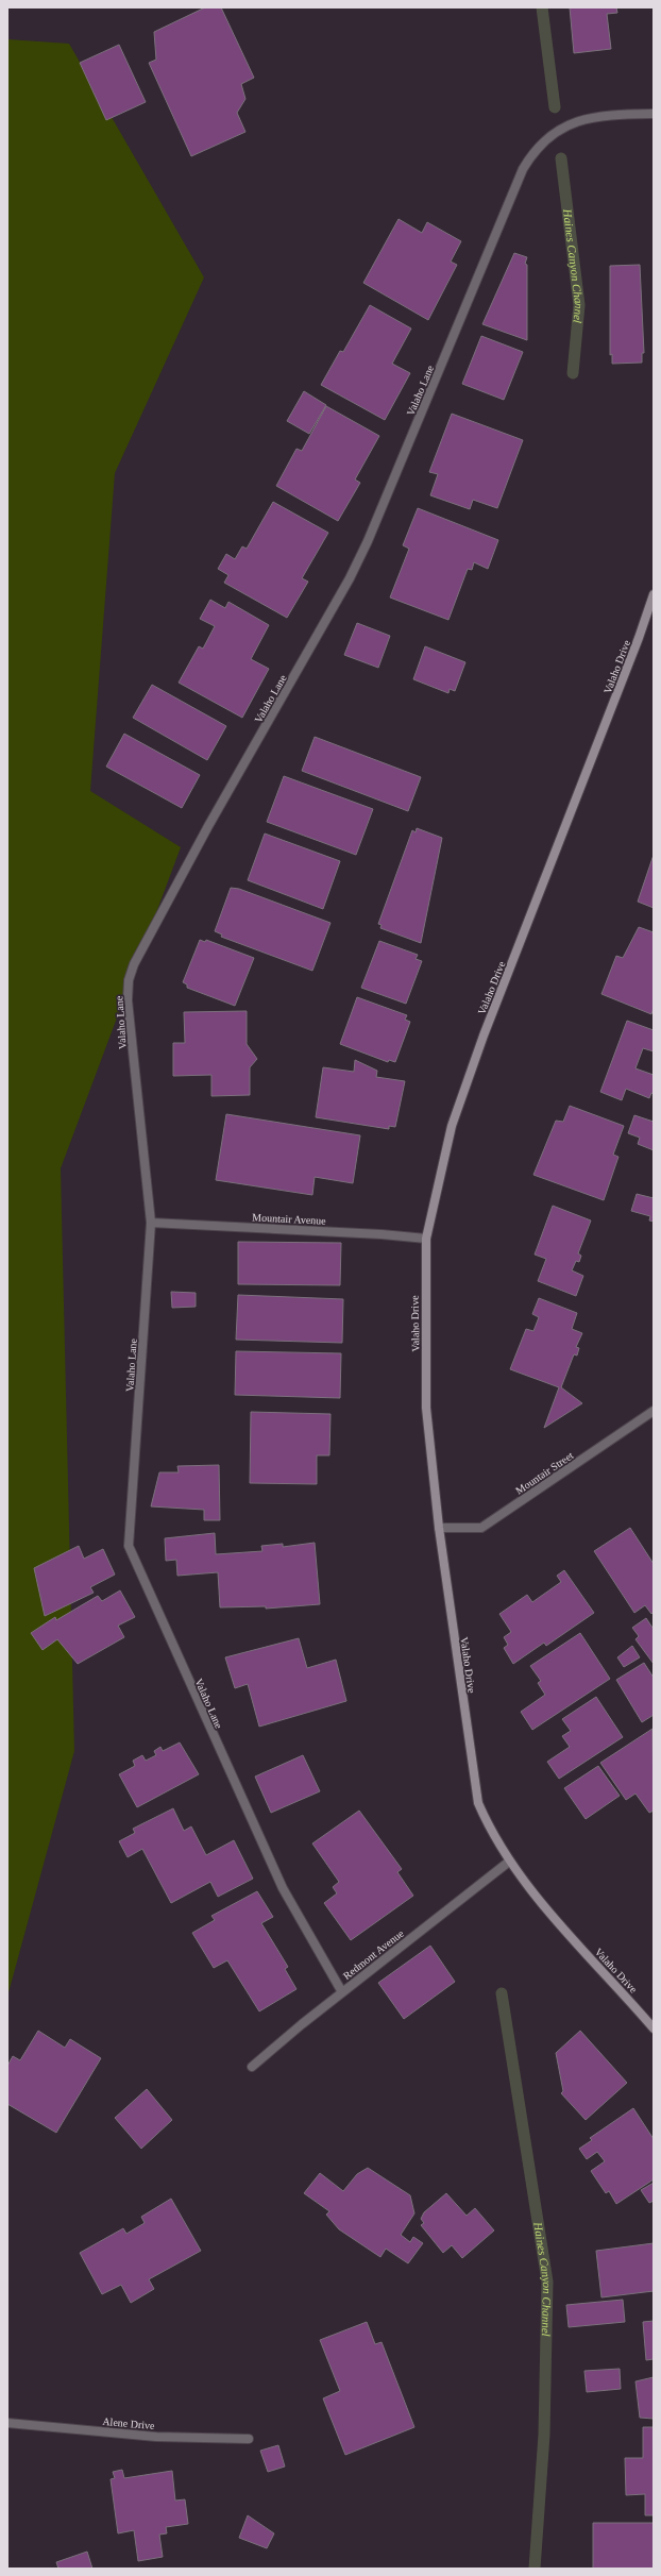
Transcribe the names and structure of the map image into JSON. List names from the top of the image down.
{
  "streets": {
    "street": [
      "Valaho Lane",
      "Valaho Drive",
      "Mountair Avenue",
      "Mountair Street",
      "Redmont Avenue",
      "Alene Drive"
    ]
  },
  "crossings": [
    ["Valaho Lane", "Mountair Avenue"],
    ["Valaho Lane", "Redmont Avenue"],
    ["Valaho Drive", "Mountair Avenue"],
    ["Valaho Drive", "Mountair Street"],
    ["Valaho Drive", "Redmont Avenue"]
  ],
  "water": ["Haines Canyon Channel"]
}
